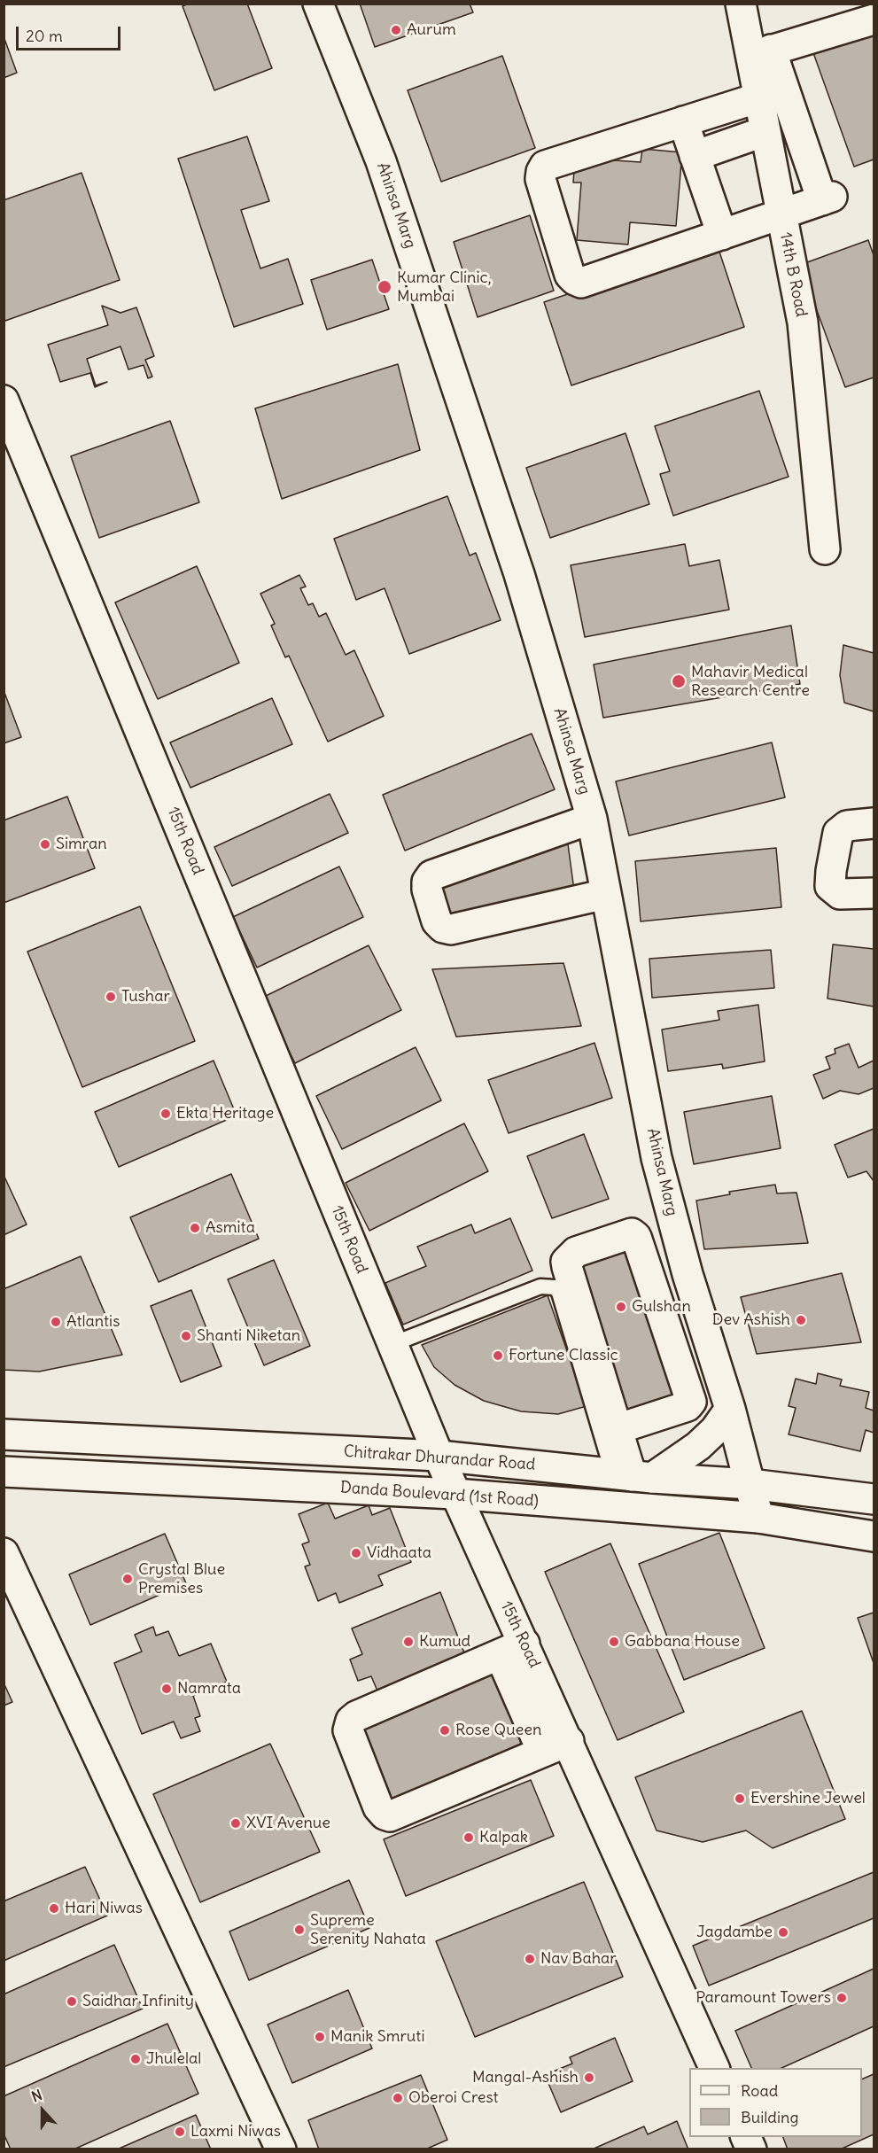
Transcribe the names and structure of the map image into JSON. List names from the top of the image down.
{
  "streets": {
    "street": [
      "Ahinsa Marg",
      "14th B Road",
      "15th Road",
      "Chitrakar Dhurandar Road",
      "Danda Boulevard (1st Road)"
    ]
  },
  "crossings": [
    ["Ahinsa Marg", "Chitrakar Dhurandar Road"],
    ["Ahinsa Marg", "Danda Boulevard (1st Road)"],
    ["15th Road", "Chitrakar Dhurandar Road"],
    ["15th Road", "Danda Boulevard (1st Road)"]
  ],
  "places": [
    "Aurum",
    "Kumar Clinic, Mumbai",
    "Mahavir Medical Research Centre",
    "Simran",
    "Tushar",
    "Ekta Heritage",
    "Asmita",
    "Gulshan",
    "Dev Ashish",
    "Atlantis",
    "Shanti Niketan",
    "Fortune Classic",
    "Vidhaata",
    "Crystal Blue Premises",
    "Kumud",
    "Gabbana House",
    "Namrata",
    "Rose Queen",
    "Evershine Jewel",
    "XVI Avenue",
    "Kalpak",
    "Hari Niwas",
    "Supreme Serenity Nahata",
    "Jagdambe",
    "Nav Bahar",
    "Paramount Towers",
    "Saidhar Infinity",
    "Manik Smruti",
    "Jhulelal",
    "Mangal-Ashish",
    "Oberoi Crest",
    "Laxmi Niwas"
  ],
  "legend": ["Road", "Building"],
  "scale_bar": "20 m",
  "north": "top"
}
